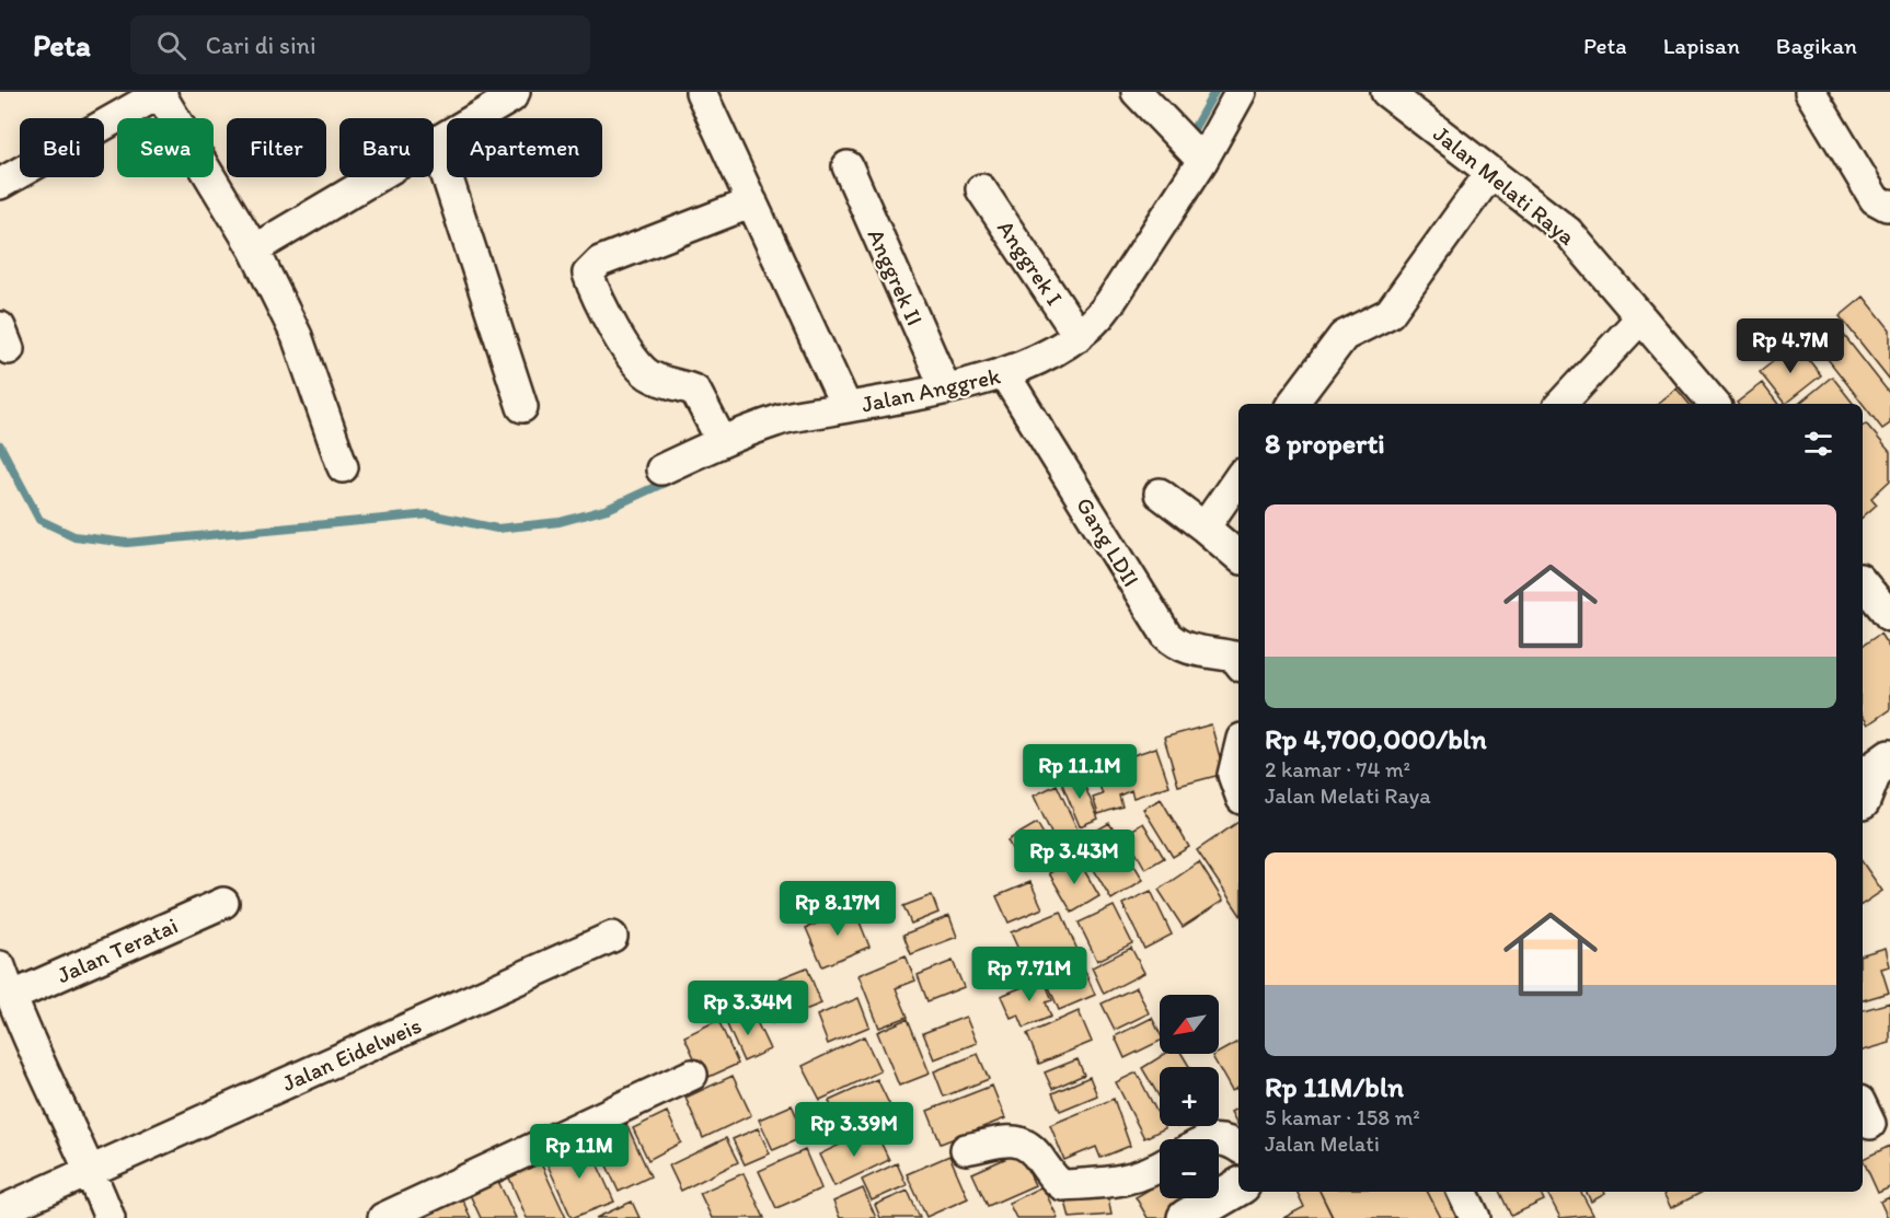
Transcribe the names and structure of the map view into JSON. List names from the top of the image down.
{
  "streets": {
    "street": [
      "Jalan Melati Raya",
      "Anggrek I",
      "Anggrek II",
      "Jalan Anggrek",
      "Gang LDII",
      "Jalan Teratai",
      "Jalan Eidelweis"
    ]
  },
  "crossings": [
    ["Anggrek I", "Jalan Anggrek"],
    ["Anggrek II", "Jalan Anggrek"],
    ["Jalan Anggrek", "Gang LDII"]
  ],
  "north": "bottom left",
  "page": {
    "header": "Peta",
    "search": "Cari di sini",
    "nav": ["Peta", "Lapisan", "Bagikan"],
    "chip": [
      "Beli",
      "Sewa",
      "Filter",
      "Baru",
      "Apartemen"
    ],
    "price": [
      "Rp 4.7M",
      "Rp 11.1M",
      "Rp 3.43M",
      "Rp 8.17M",
      "Rp 7.71M",
      "Rp 3.34M",
      "Rp 3.39M",
      "Rp 11M"
    ],
    "heading": "8 properti",
    "list": [
      {
        "name": "Rp 4,700,000/bln",
        "note": "2 kamar · 74 m² · Jalan Melati Raya"
      },
      {
        "name": "Rp 11M/bln",
        "note": "5 kamar · 158 m² · Jalan Melati"
      }
    ],
    "map_buttons": ["+", "−"]
  }
}
